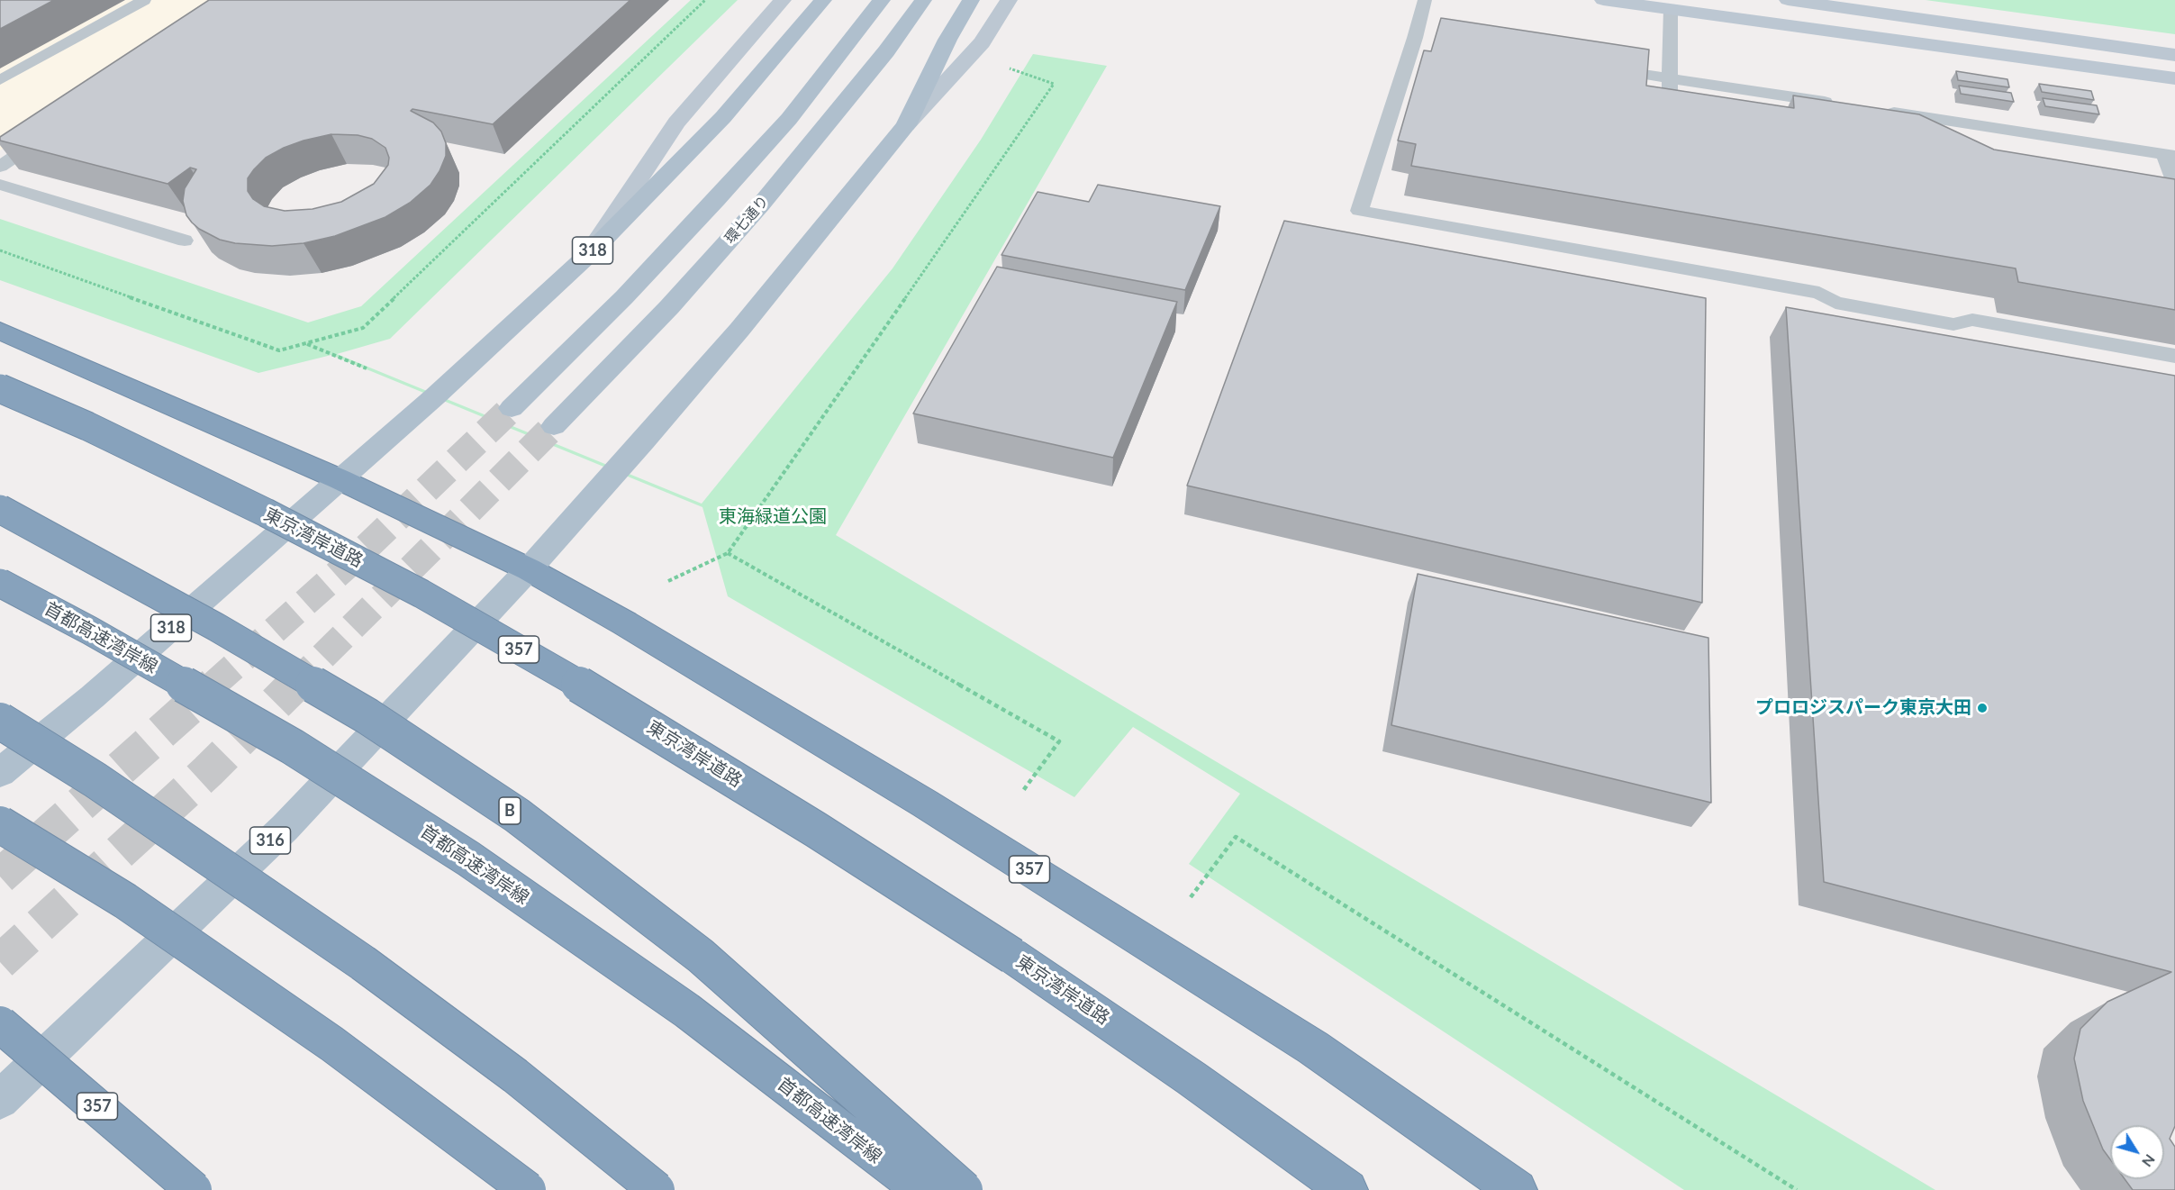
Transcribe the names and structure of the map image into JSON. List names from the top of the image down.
{
  "streets": {
    "highway": [
      "東京湾岸道路",
      "首都高速湾岸線",
      "357",
      "B"
    ],
    "main road": ["環七通り", "318", "316"]
  },
  "crossings": [
    ["318", "357"],
    ["357", "316"]
  ],
  "parks": ["東海緑道公園"],
  "places": ["プロロジスパーク東京大田"],
  "north": "bottom right"
}
